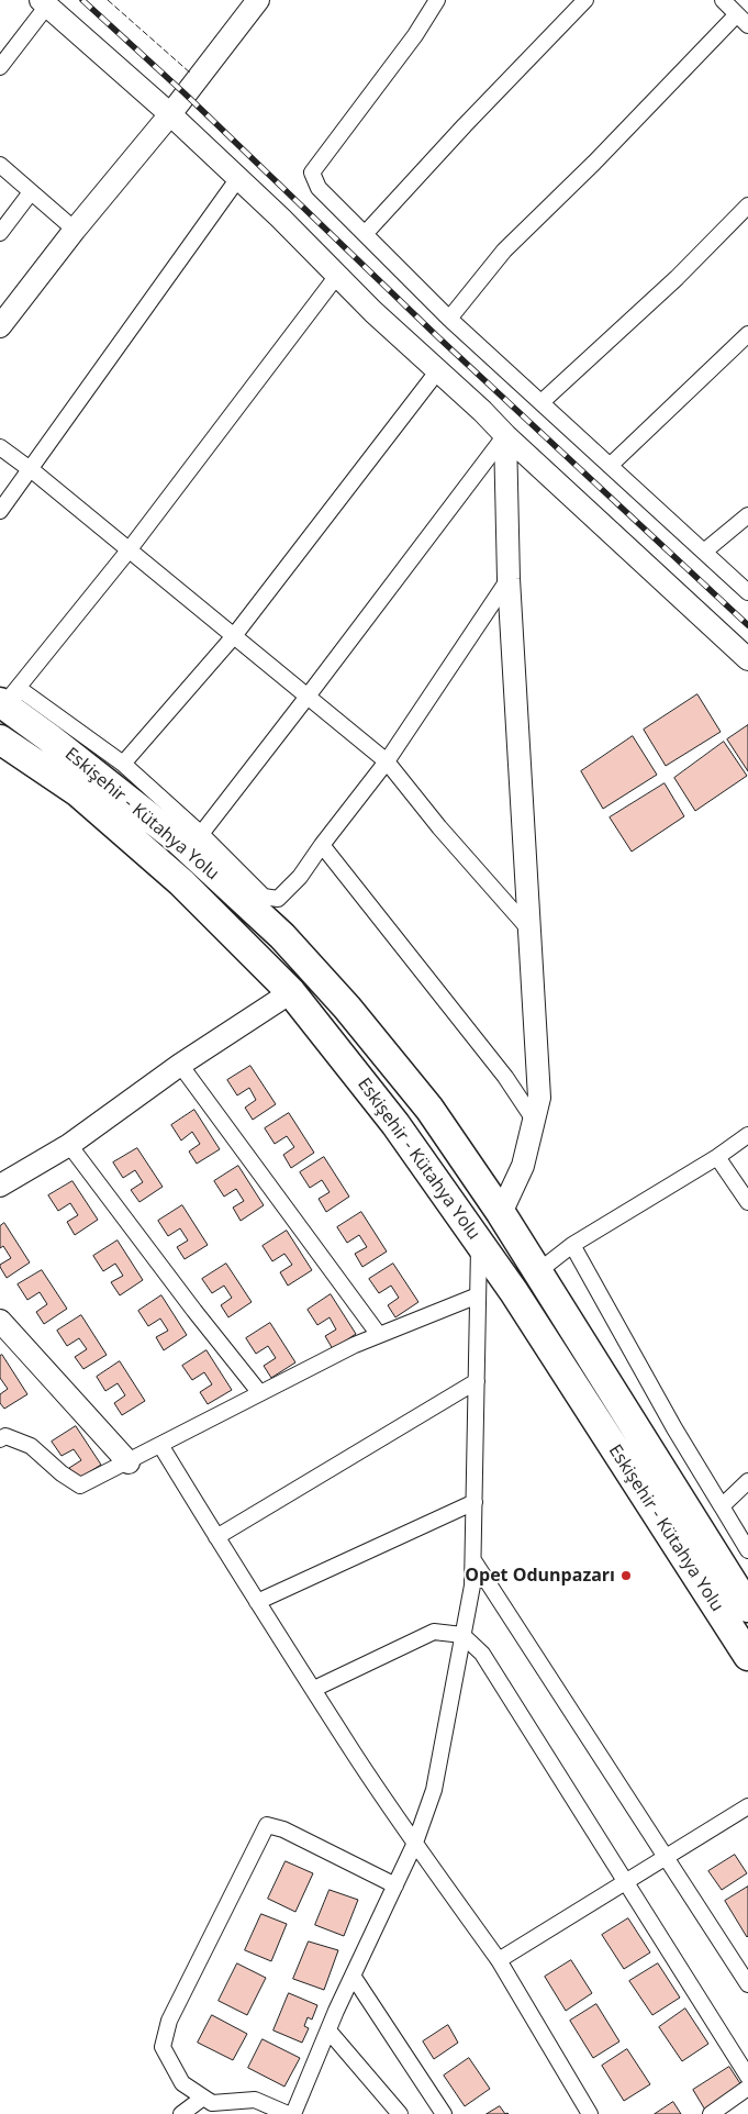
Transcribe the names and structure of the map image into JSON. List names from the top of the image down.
{
  "streets": {
    "highway": ["Eskişehir - Kütahya Yolu"]
  },
  "places": ["Opet Odunpazarı"]
}
